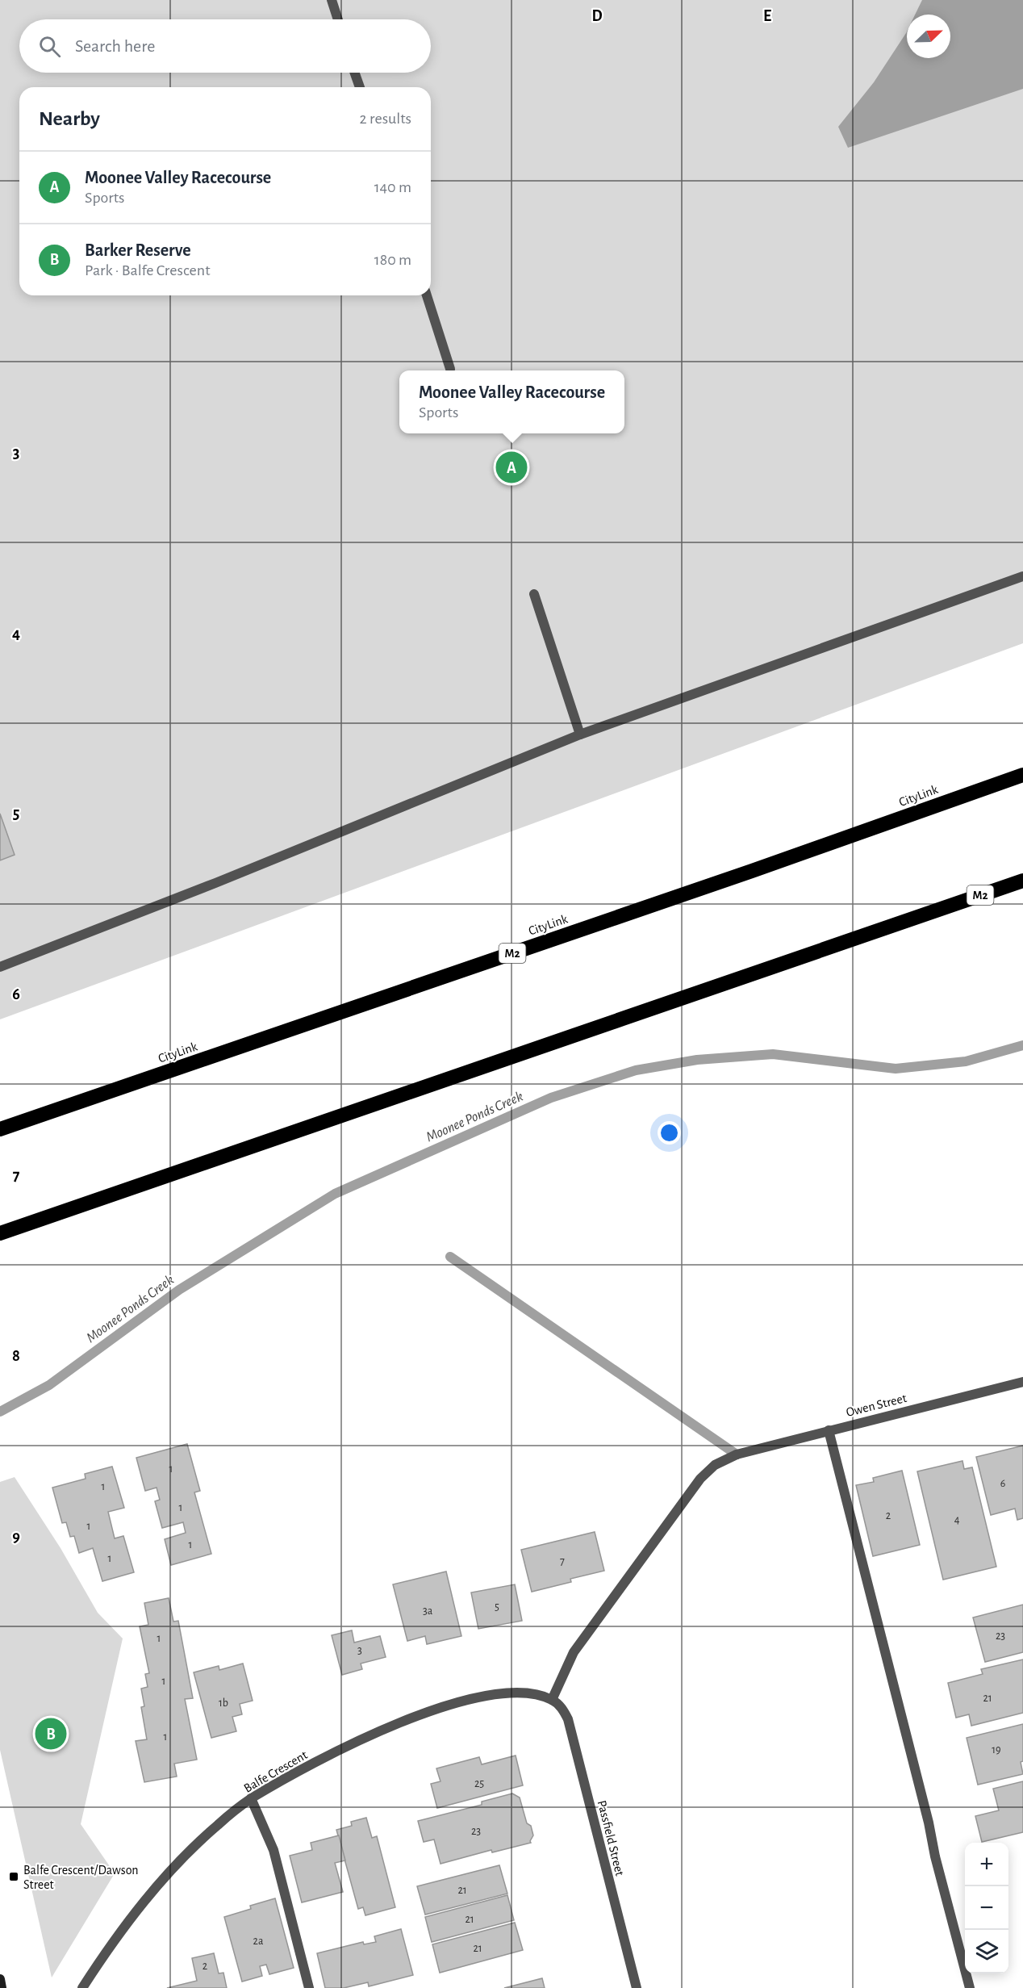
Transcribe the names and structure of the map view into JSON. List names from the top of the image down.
{
  "streets": {
    "highway": ["CityLink", "M2"],
    "street": ["Owen Street", "Balfe Crescent", "Passfield Street"]
  },
  "crossings": [
    ["Owen Street", "Balfe Crescent"],
    ["Owen Street", "Passfield Street"],
    ["Balfe Crescent", "Passfield Street"]
  ],
  "water": ["Moonee Ponds Creek"],
  "places": {
    "transit": ["Balfe Crescent/Dawson Street"]
  },
  "house_numbers": [
    "1",
    "6",
    "1",
    "1",
    "2",
    "4",
    "1",
    "1",
    "1",
    "7",
    "5",
    "3a",
    "23",
    "1",
    "3",
    "1",
    "21",
    "1b",
    "1",
    "19",
    "25",
    "23",
    "21",
    "21",
    "2a",
    "21",
    "2"
  ],
  "north": "top right",
  "page": {
    "search": "Search here",
    "heading": ["Nearby", "2 results"],
    "list": [
      {
        "mark": "A",
        "name": "Moonee Valley Racecourse",
        "note": "Sports",
        "value": "140 m"
      },
      {
        "mark": "B",
        "name": "Barker Reserve",
        "note": "Park · Balfe Crescent",
        "value": "180 m"
      }
    ],
    "popup": ["Moonee Valley Racecourse", "Sports"],
    "pins": ["A", "B"],
    "map_buttons": ["+", "−"]
  },
  "grid": {
    "columns": ["D", "E"],
    "rows": [
      "3",
      "4",
      "5",
      "6",
      "7",
      "8",
      "9"
    ]
  }
}
